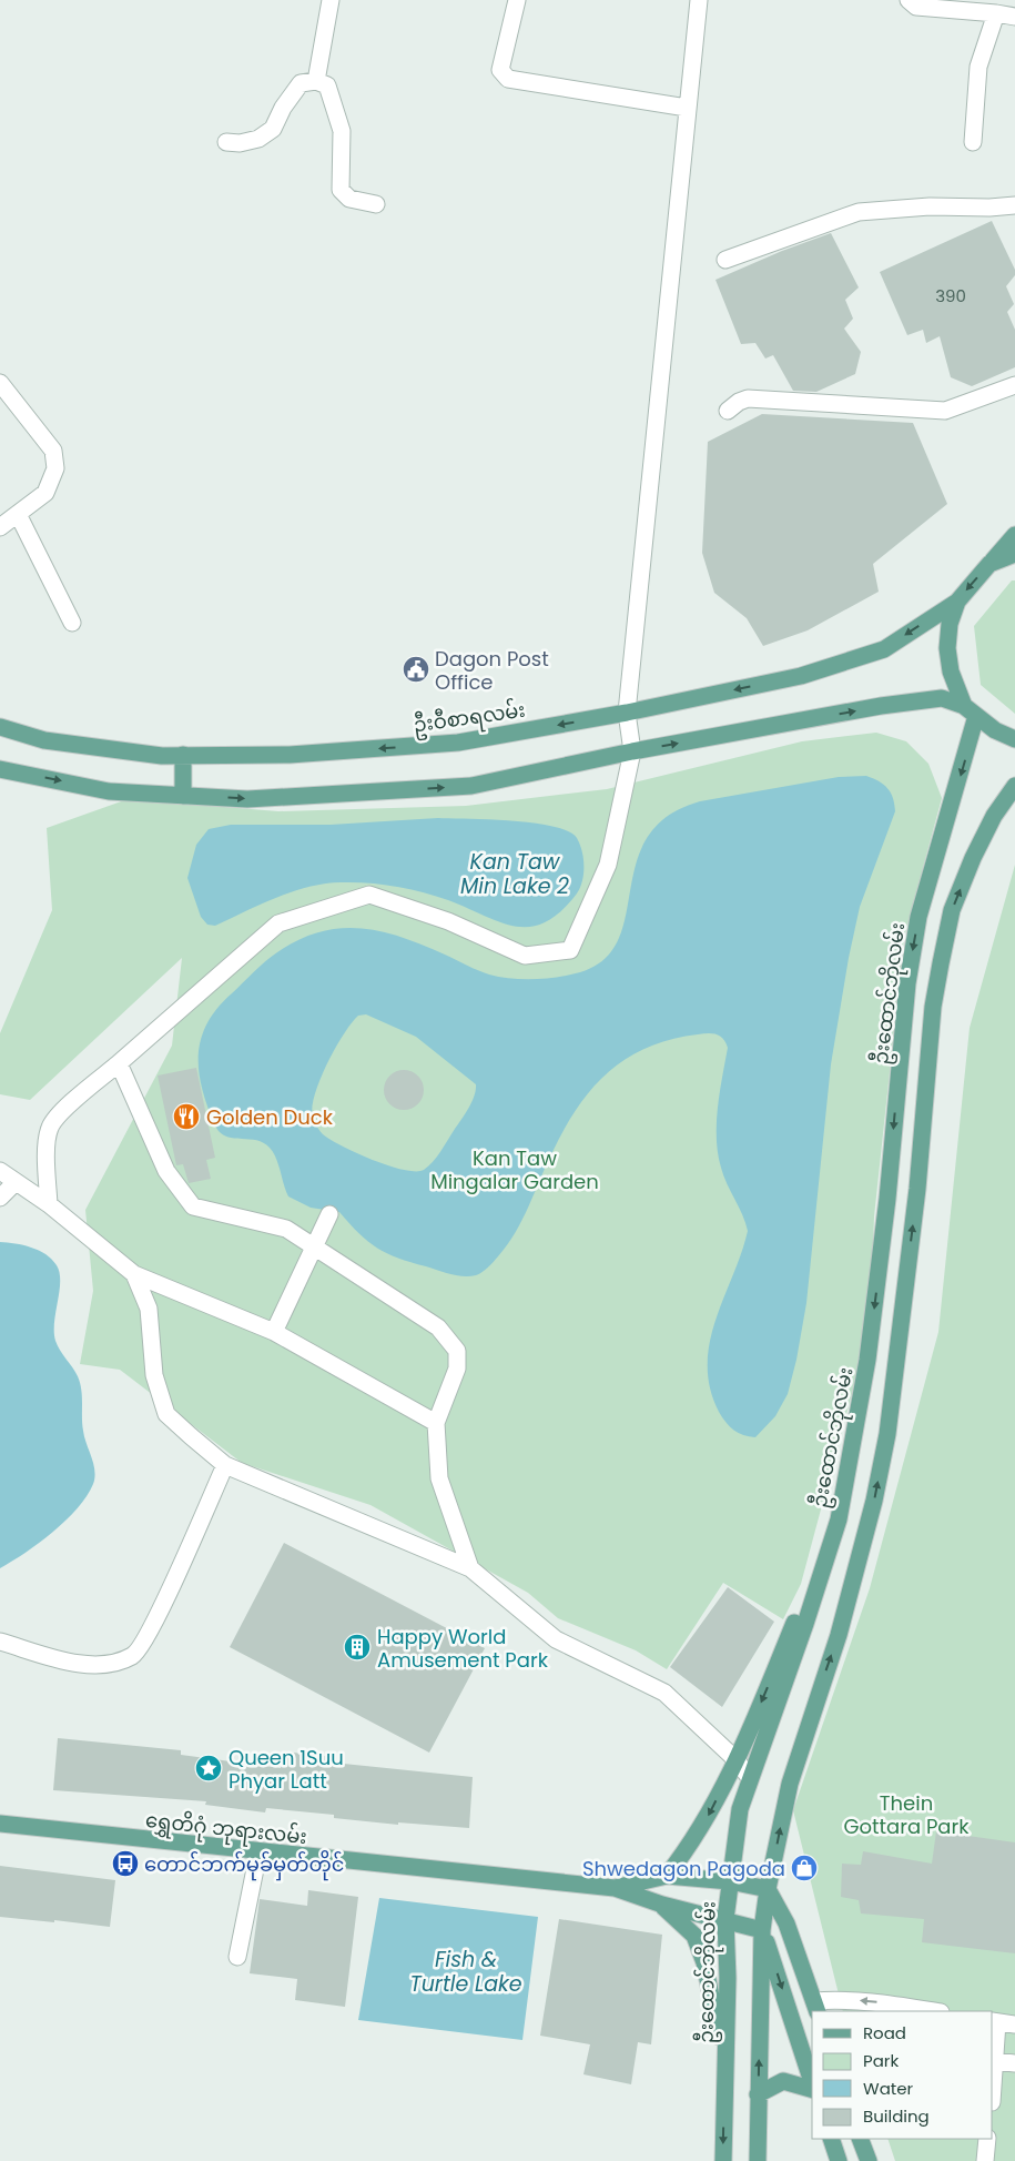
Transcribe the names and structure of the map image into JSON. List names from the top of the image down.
{
  "streets": {
    "main road": ["ဦးဝီစာရလမ်း", "ဦးထောင်ဘိုလမ်း", "ရွှေတိဂုံ ဘုရားလမ်း"]
  },
  "crossings": [
    ["ဦးထောင်ဘိုလမ်း", "ရွှေတိဂုံ ဘုရားလမ်း"]
  ],
  "water": ["Kan Taw Min Lake 2", "Fish & Turtle Lake"],
  "parks": ["Kan Taw Mingalar Garden", "Thein Gottara Park"],
  "places": {
    "public building": ["Dagon Post Office"],
    "restaurant": ["Golden Duck"],
    "building": ["Happy World Amusement Park"],
    "place": ["Queen 1Suu Phyar Latt"],
    "bus stop": ["တောင်ဘက်မုခ်မှတ်တိုင်"],
    "shop": ["Shwedagon Pagoda"]
  },
  "house_numbers": ["390"],
  "legend": [
    "Road",
    "Park",
    "Water",
    "Building"
  ]
}
